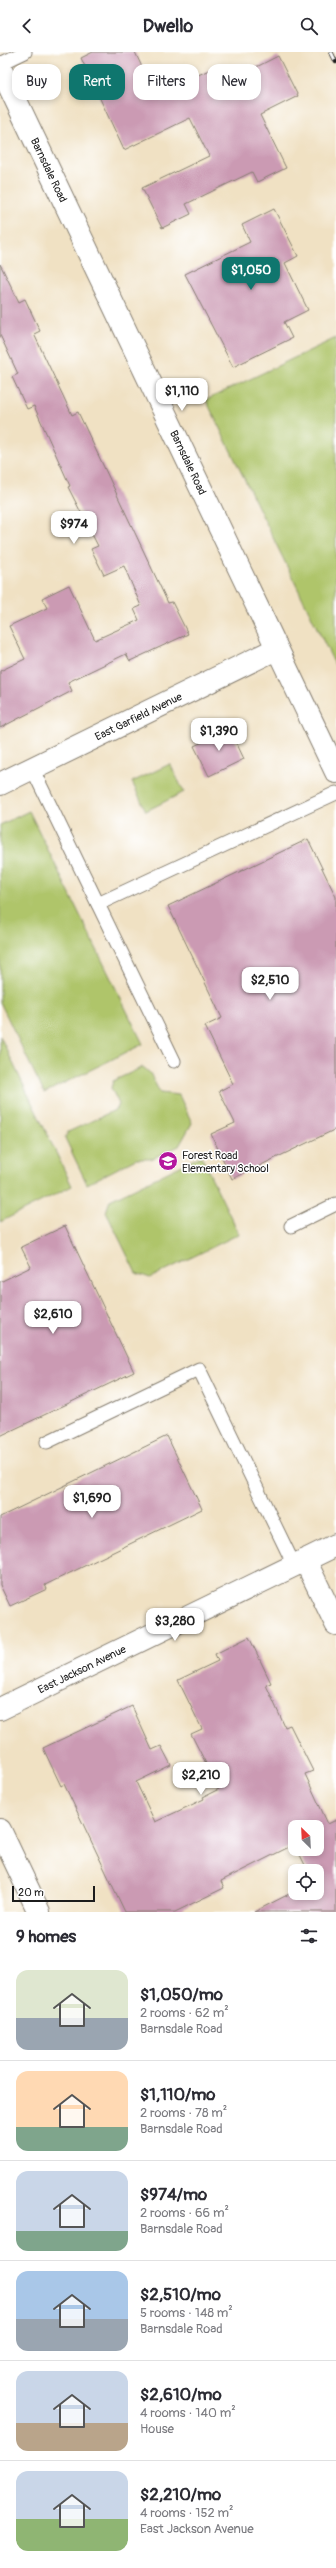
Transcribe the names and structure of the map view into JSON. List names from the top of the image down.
{
  "streets": {
    "street": ["Barnsdale Road", "East Garfield Avenue", "East Jackson Avenue"]
  },
  "crossings": [
    ["Barnsdale Road", "East Garfield Avenue"]
  ],
  "places": {
    "school or university": ["Forest Road Elementary School"]
  },
  "scale_bar": "20 m",
  "north": "top left",
  "page": {
    "header": "Dwello",
    "chip": [
      "Buy",
      "Rent",
      "Filters",
      "New"
    ],
    "price": [
      "$1,050",
      "$1,110",
      "$974",
      "$1,390",
      "$2,510",
      "$2,610",
      "$1,690",
      "$3,280",
      "$2,210"
    ],
    "scale": "20 m",
    "heading": "9 homes",
    "list": [
      {
        "name": "$1,050/mo",
        "note": "2 rooms · 62 m² · Barnsdale Road"
      },
      {
        "name": "$1,110/mo",
        "note": "2 rooms · 78 m² · Barnsdale Road"
      },
      {
        "name": "$974/mo",
        "note": "2 rooms · 66 m² · Barnsdale Road"
      },
      {
        "name": "$2,510/mo",
        "note": "5 rooms · 148 m² · Barnsdale Road"
      },
      {
        "name": "$2,610/mo",
        "note": "4 rooms · 140 m² · House"
      },
      {
        "name": "$2,210/mo",
        "note": "4 rooms · 152 m² · East Jackson Avenue"
      }
    ]
  }
}
